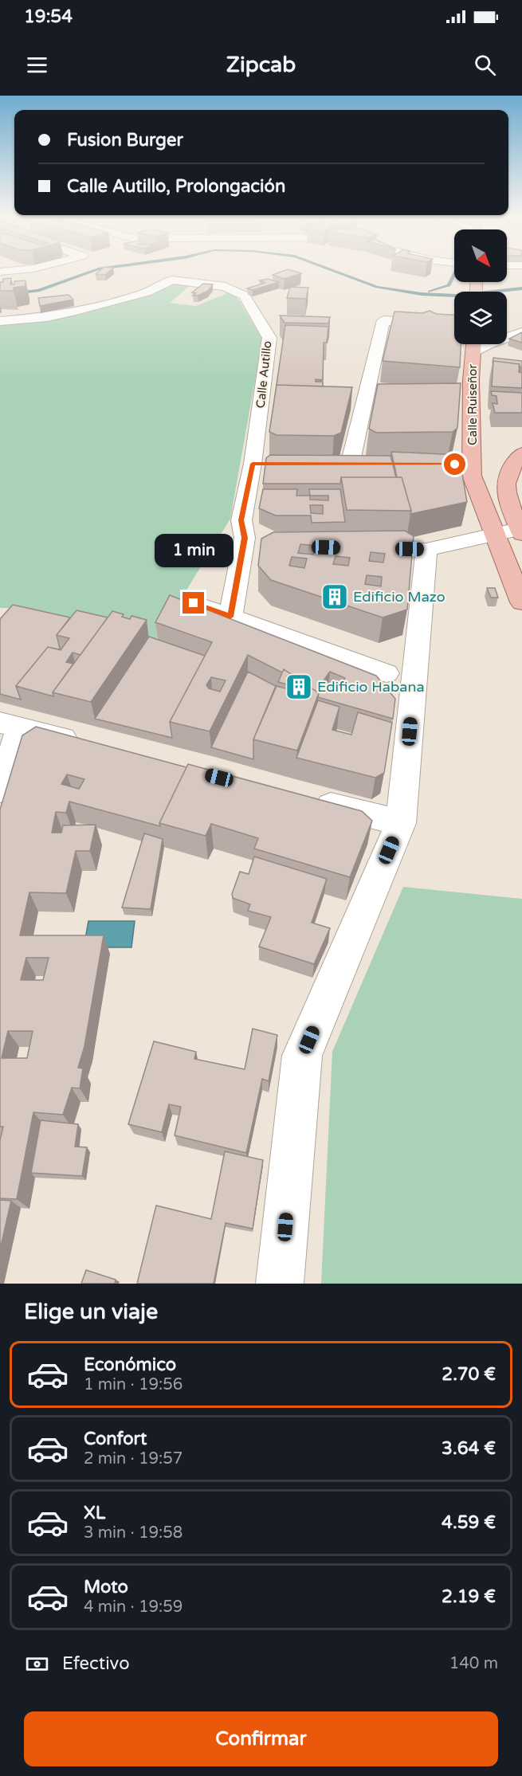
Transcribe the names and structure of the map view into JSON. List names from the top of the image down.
{
  "streets": {
    "main road": ["Calle Ruiseñor"],
    "street": ["Calle Autillo"]
  },
  "places": {
    "building": ["Edificio Mazo", "Edificio Habana"]
  },
  "north": "bottom right",
  "page": {
    "status": "19:54",
    "header": "Zipcab",
    "banner": ["Fusion Burger", "Calle Autillo, Prolongación"],
    "bubble": "1 min",
    "heading": "Elige un viaje",
    "list": [
      {
        "name": "Económico",
        "note": "1 min · 19:56",
        "value": "2.70 €"
      },
      {
        "name": "Confort",
        "note": "2 min · 19:57",
        "value": "3.64 €"
      },
      {
        "name": "XL",
        "note": "3 min · 19:58",
        "value": "4.59 €"
      },
      {
        "name": "Moto",
        "note": "4 min · 19:59",
        "value": "2.19 €"
      }
    ],
    "pay": ["Efectivo", "140 m"],
    "buttons": "Confirmar"
  }
}
